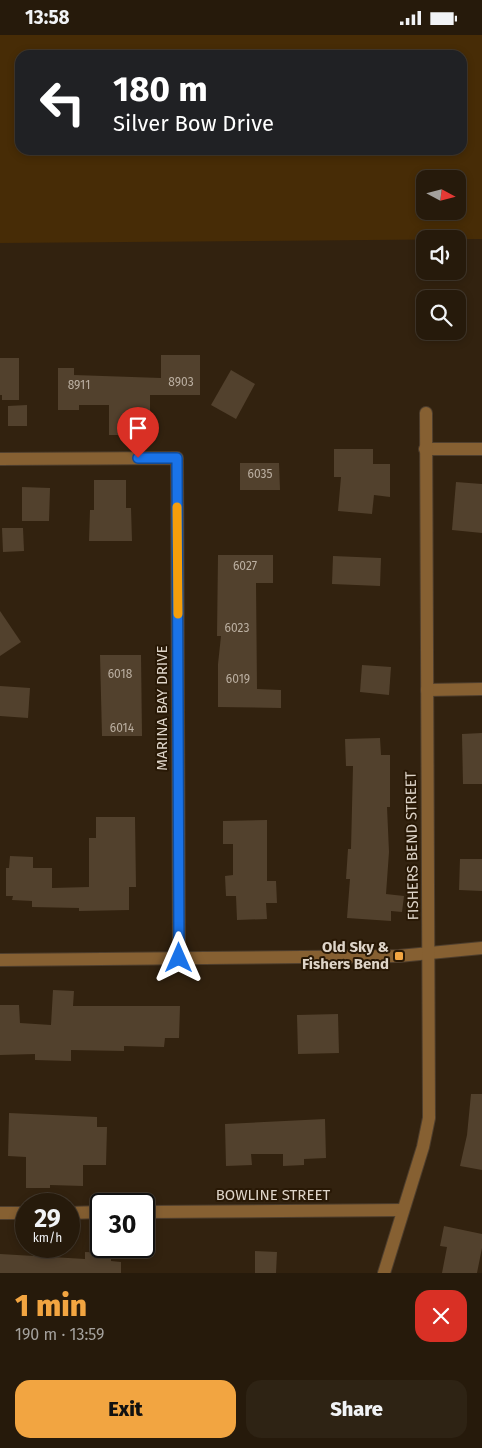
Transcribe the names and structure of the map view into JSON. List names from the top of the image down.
{
  "streets": {
    "street": ["MARINA BAY DRIVE", "FISHERS BEND STREET", "BOWLINE STREET"]
  },
  "crossings": [
    ["FISHERS BEND STREET", "BOWLINE STREET"]
  ],
  "places": {
    "transit": ["Old Sky & Fishers Bend"]
  },
  "house_numbers": [
    "8903",
    "8911",
    "6035",
    "6027",
    "6023",
    "6018",
    "6019",
    "6014"
  ],
  "north": "right",
  "page": {
    "status": "13:58",
    "turn": ["180 m", "Silver Bow Drive"],
    "speed": "29 km/h",
    "limit": "30",
    "heading": ["1 min", "190 m · 13:59"],
    "buttons": ["Exit", "Share"]
  }
}
